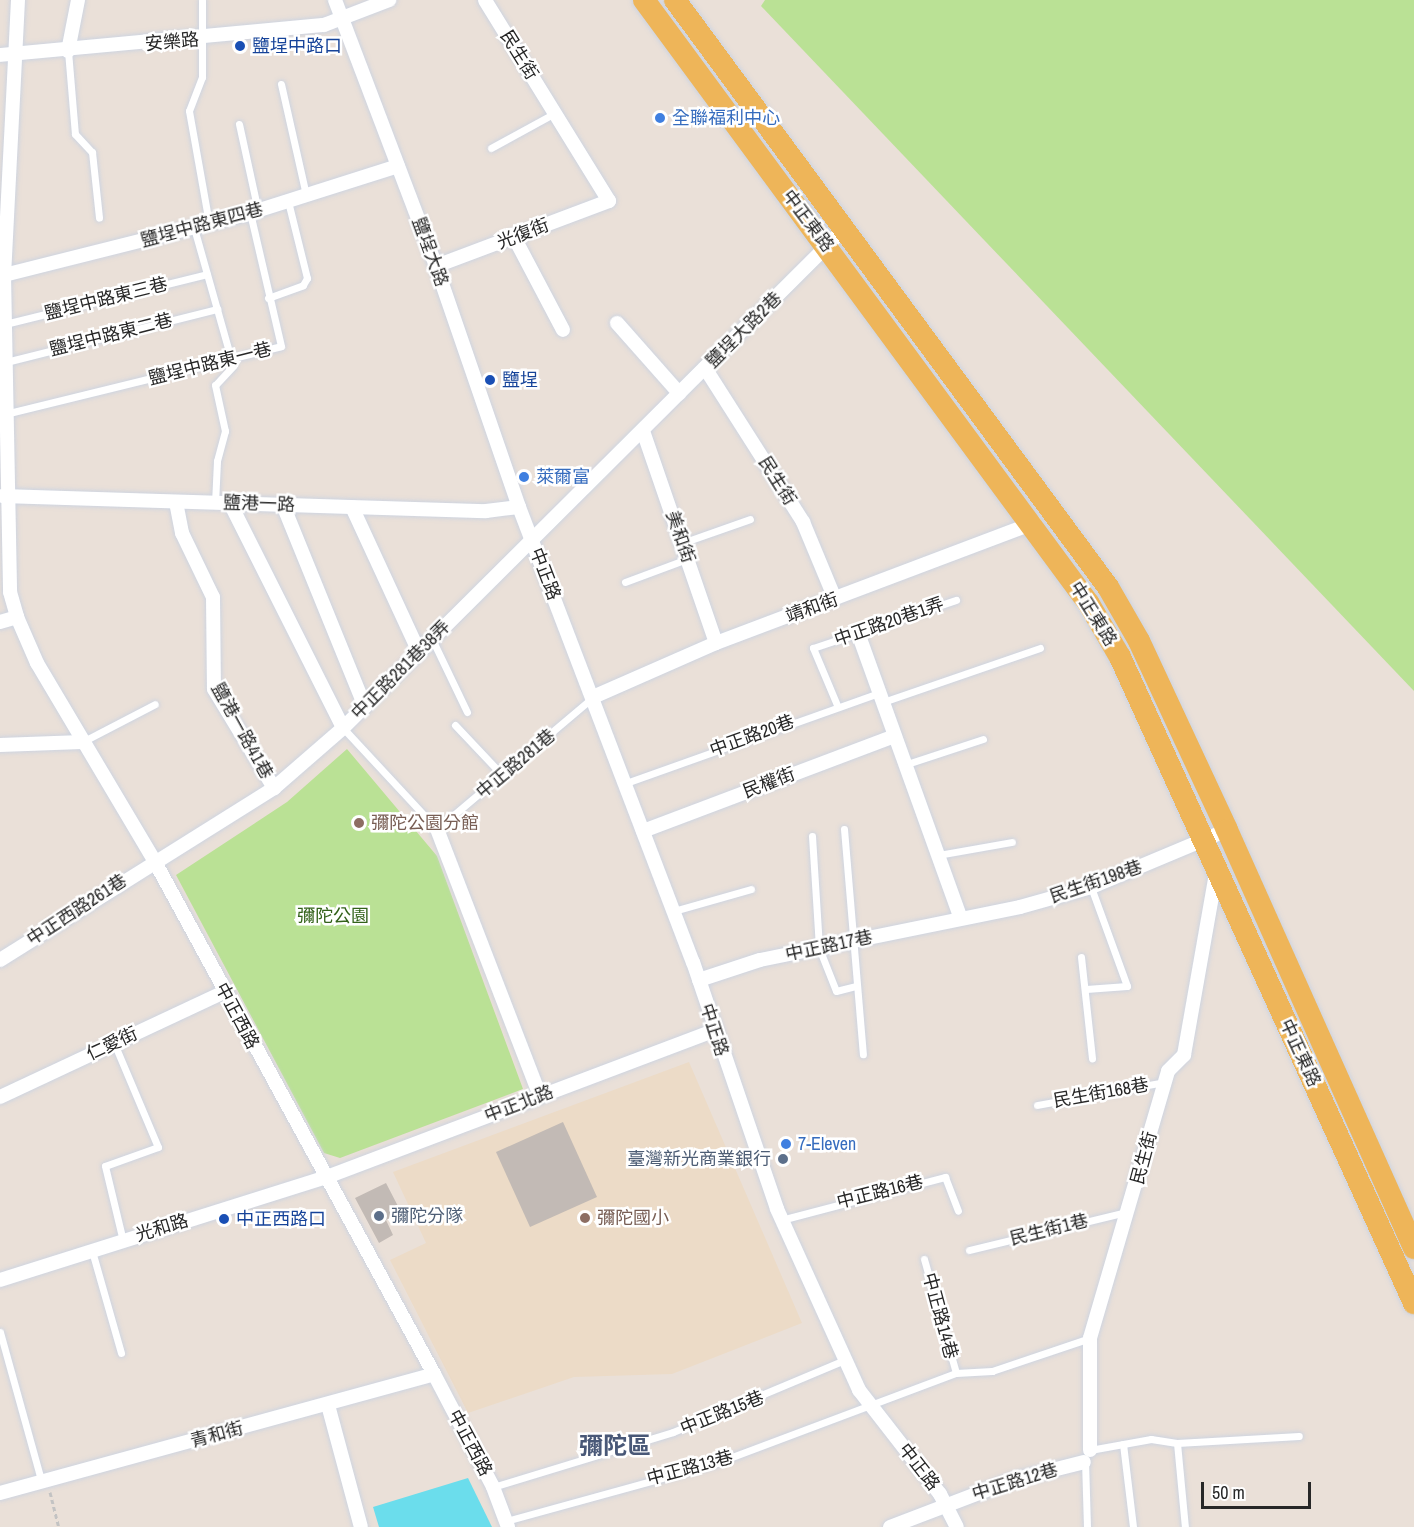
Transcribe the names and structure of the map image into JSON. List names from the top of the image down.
{
  "streets": {
    "main road": ["中正東路"],
    "street": [
      "安樂路",
      "民生街",
      "鹽埕中路東四巷",
      "光復街",
      "鹽埕大路",
      "鹽埕大路2巷",
      "鹽港一路",
      "美和街",
      "中正路",
      "靖和街",
      "中正路281巷38弄",
      "鹽港一路41巷",
      "民權街",
      "民生街198巷",
      "中正西路261巷",
      "中正路17巷",
      "中正西路",
      "仁愛街",
      "中正北路",
      "光和路",
      "青和街",
      "中正路12巷"
    ],
    "lane": [
      "鹽埕中路東三巷",
      "鹽埕中路東二巷",
      "鹽埕中路東一巷",
      "中正路20巷1弄",
      "中正路20巷",
      "中正路281巷",
      "民生街168巷",
      "中正路16巷",
      "民生街1巷",
      "中正路14巷",
      "中正路15巷",
      "中正路13巷"
    ]
  },
  "crossings": [
    ["安樂路", "鹽埕大路"],
    ["安樂路", "中正西路"],
    ["民生街", "中正東路"],
    ["民生街", "光復街"],
    ["民生街", "鹽埕大路2巷"],
    ["民生街", "靖和街"],
    ["民生街", "民生街168巷"],
    ["民生街", "民生街1巷"],
    ["民生街", "中正路14巷"],
    ["民生街", "中正路12巷"],
    ["中正東路", "鹽埕大路2巷"],
    ["中正東路", "靖和街"],
    ["中正東路", "民生街198巷"],
    ["鹽埕中路東四巷", "鹽埕大路"],
    ["鹽埕中路東四巷", "鹽埕中路東一巷"],
    ["鹽埕中路東四巷", "中正西路"],
    ["光復街", "鹽埕大路"],
    ["鹽埕大路", "鹽港一路"],
    ["鹽埕大路", "中正路"],
    ["鹽埕中路東三巷", "中正西路"],
    ["鹽埕大路2巷", "美和街"],
    ["鹽埕大路2巷", "中正路281巷38弄"],
    ["鹽埕中路東二巷", "中正西路"],
    ["鹽埕中路東一巷", "中正西路"],
    ["鹽港一路", "中正路"],
    ["鹽港一路", "鹽港一路41巷"],
    ["鹽港一路", "中正西路"],
    ["美和街", "靖和街"],
    ["美和街", "中正路281巷38弄"],
    ["中正路", "靖和街"],
    ["中正路", "中正路281巷38弄"],
    ["中正路", "中正路20巷"],
    ["中正路", "中正路281巷"],
    ["中正路", "民權街"],
    ["中正路", "中正路17巷"],
    ["中正路", "中正北路"],
    ["中正路", "中正路16巷"],
    ["中正路", "中正路14巷"],
    ["中正路", "中正路15巷"],
    ["中正路", "中正路13巷"],
    ["中正路", "中正路12巷"],
    ["靖和街", "中正路281巷"],
    ["中正路20巷1弄", "中正路20巷"],
    ["中正路281巷38弄", "中正路281巷"],
    ["中正路281巷38弄", "中正西路261巷"],
    ["鹽港一路41巷", "中正西路261巷"],
    ["民生街198巷", "中正路17巷"],
    ["中正西路261巷", "中正西路"],
    ["中正西路", "仁愛街"],
    ["中正西路", "中正北路"],
    ["中正西路", "光和路"],
    ["中正西路", "中正路15巷"],
    ["中正西路", "青和街"],
    ["中正西路", "中正路13巷"],
    ["中正北路", "光和路"],
    ["中正路14巷", "中正路13巷"]
  ],
  "districts": ["彌陀區"],
  "parks": ["彌陀公園"],
  "places": [
    "鹽埕中路口",
    "全聯福利中心",
    "鹽埕",
    "萊爾富",
    "彌陀公園分館",
    "7-Eleven",
    "臺灣新光商業銀行",
    "彌陀分隊",
    "彌陀國小",
    "中正西路口"
  ],
  "scale_bar": "50 m"
}
